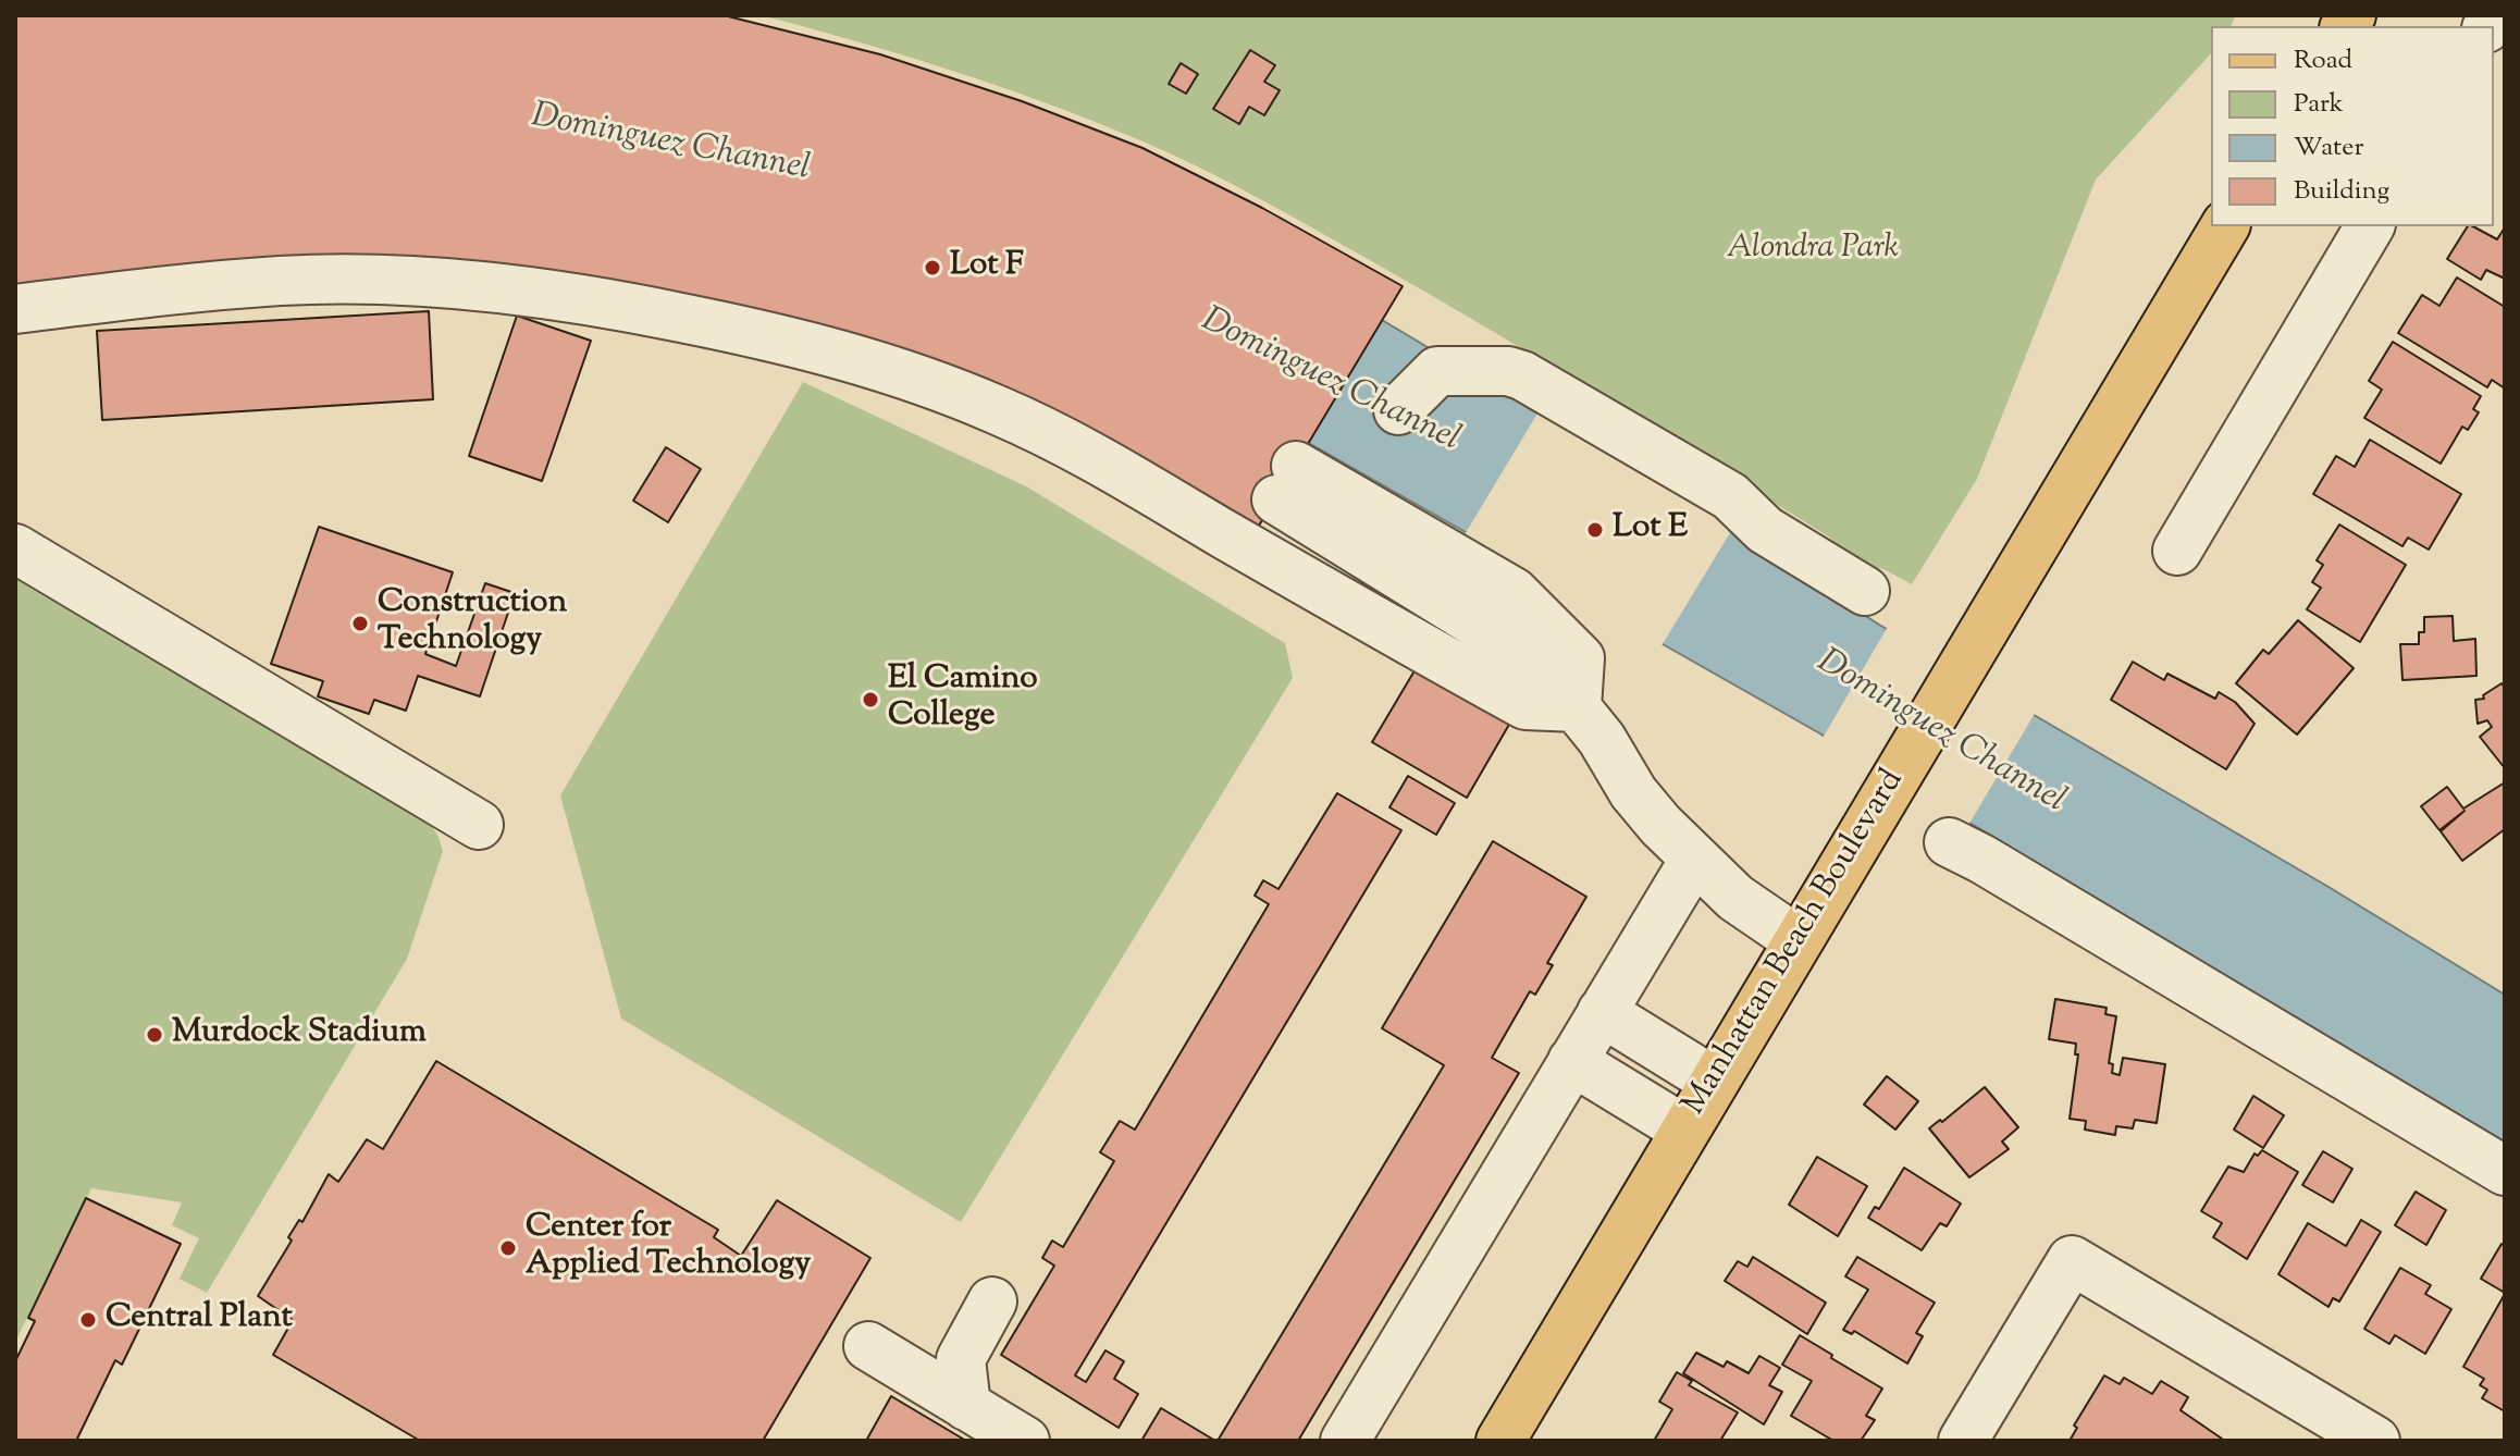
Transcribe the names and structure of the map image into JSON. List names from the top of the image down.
{
  "streets": {
    "main road": ["Manhattan Beach Boulevard"]
  },
  "water": ["Dominguez Channel"],
  "parks": ["Alondra Park"],
  "places": [
    "Lot F",
    "Lot E",
    "Construction Technology",
    "El Camino College",
    "Murdock Stadium",
    "Center for Applied Technology",
    "Central Plant"
  ],
  "legend": [
    "Road",
    "Park",
    "Water",
    "Building"
  ]
}
